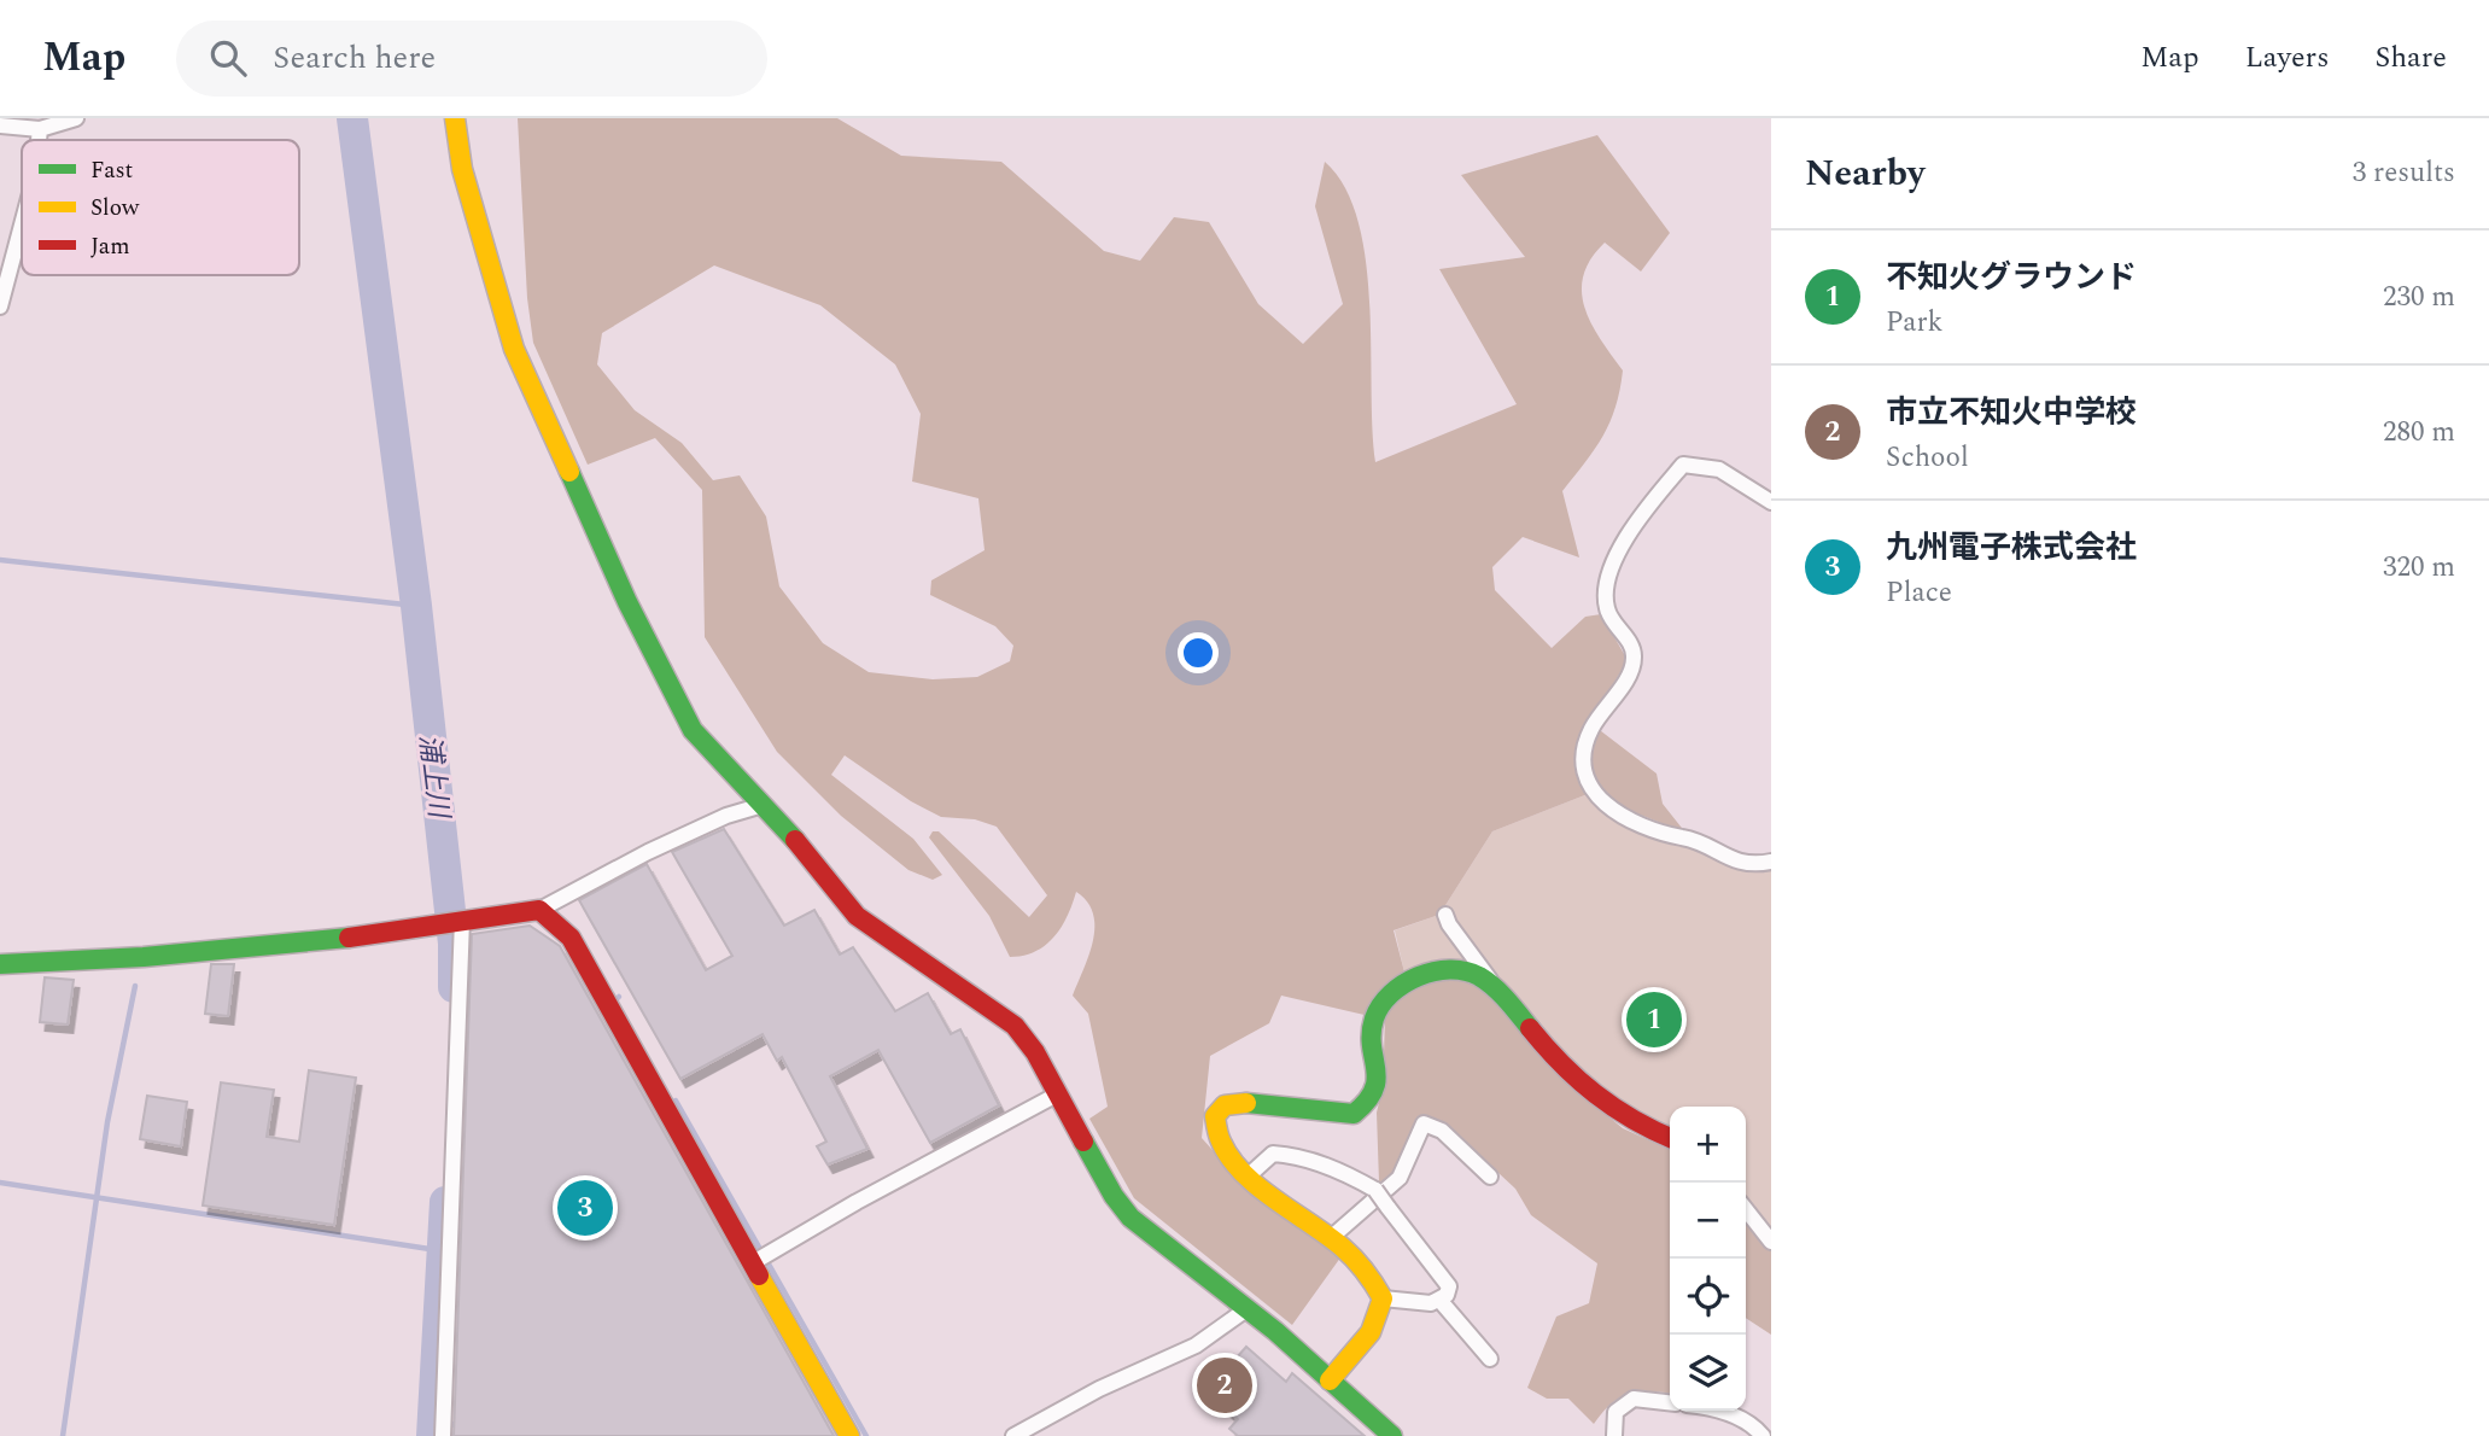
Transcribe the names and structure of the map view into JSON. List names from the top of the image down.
{
  "water": ["浦上川"],
  "legend": ["Fast", "Slow", "Jam"],
  "page": {
    "header": "Map",
    "search": "Search here",
    "nav": ["Map", "Layers", "Share"],
    "heading": ["Nearby", "3 results"],
    "list": [
      {
        "mark": "1",
        "name": "不知火グラウンド",
        "note": "Park",
        "value": "230 m"
      },
      {
        "mark": "2",
        "name": "市立不知火中学校",
        "note": "School",
        "value": "280 m"
      },
      {
        "mark": "3",
        "name": "九州電子株式会社",
        "note": "Place",
        "value": "320 m"
      }
    ],
    "pins": ["1", "3", "2"],
    "map_buttons": ["+", "−"]
  }
}
